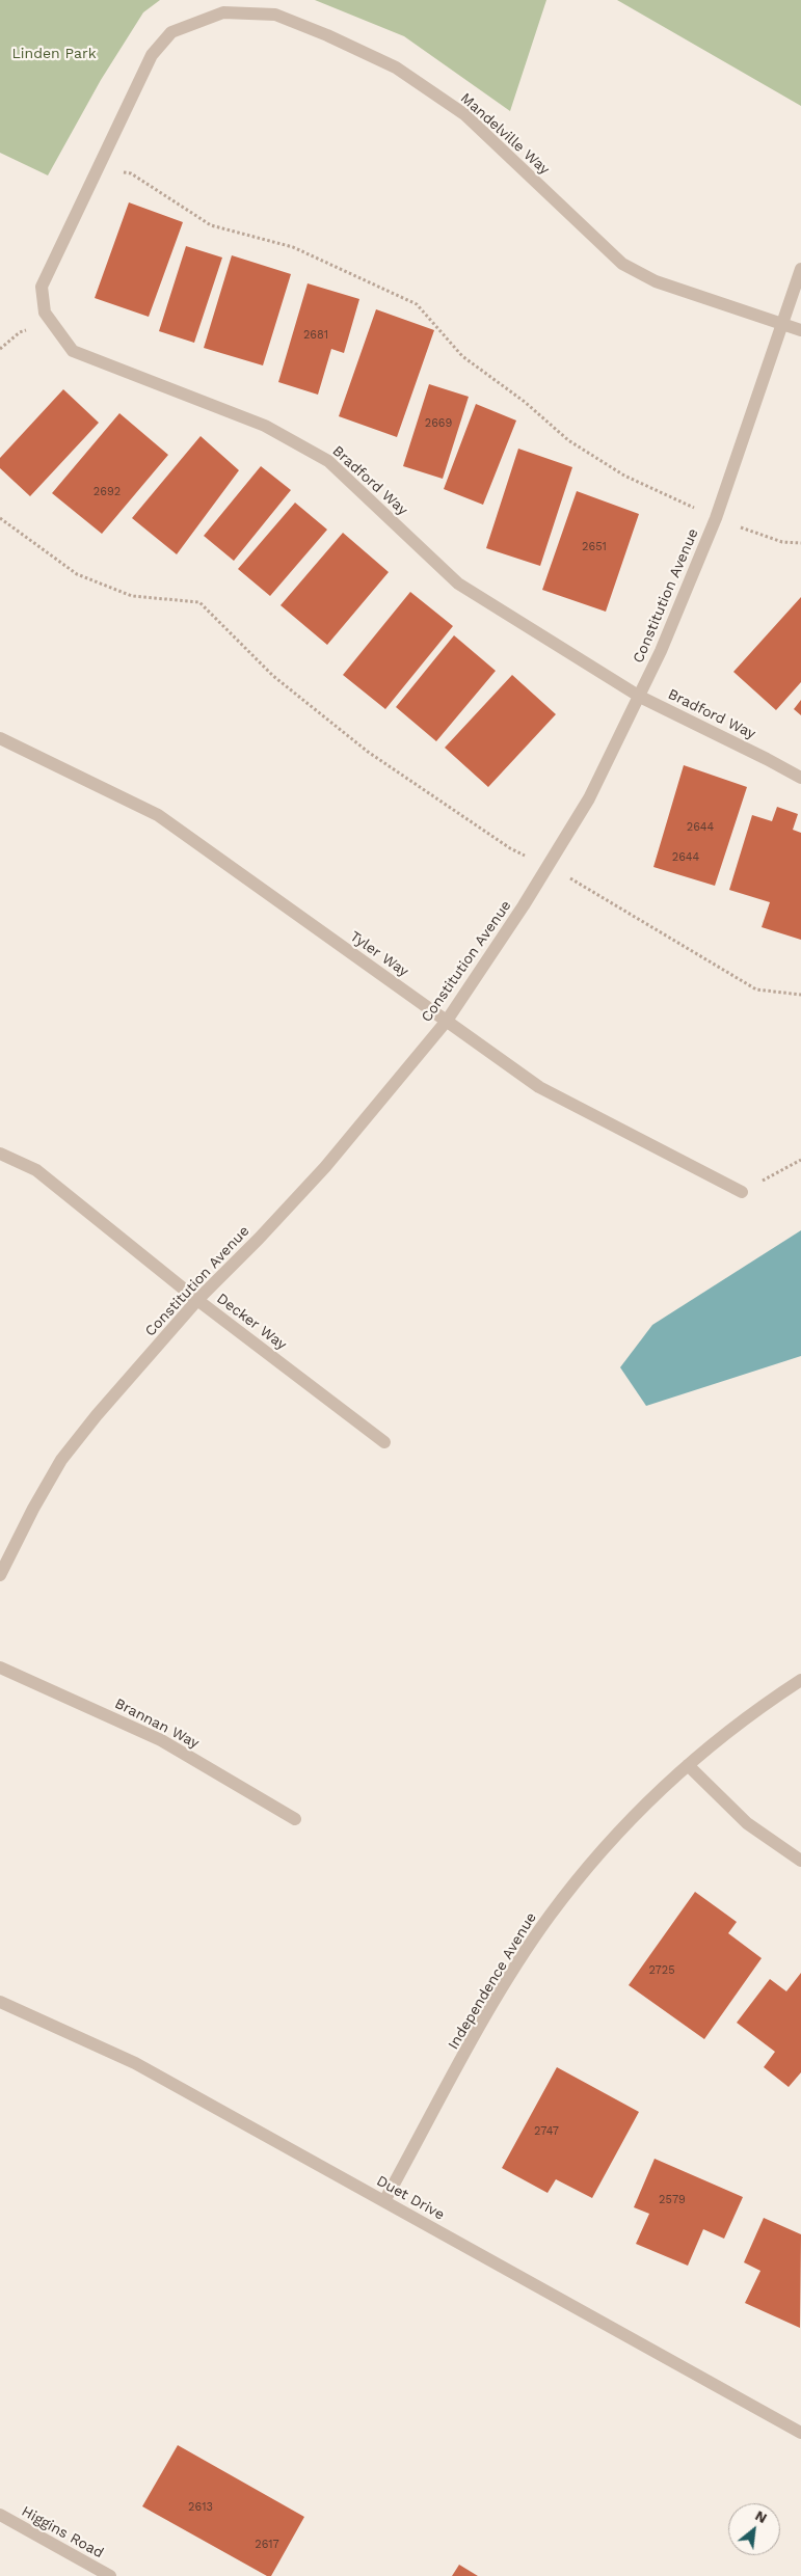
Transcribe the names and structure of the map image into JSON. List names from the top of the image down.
{
  "streets": {
    "street": [
      "Mandelville Way",
      "Bradford Way",
      "Constitution Avenue",
      "Tyler Way",
      "Decker Way",
      "Brannan Way",
      "Independence Avenue",
      "Duet Drive",
      "Higgins Road"
    ]
  },
  "crossings": [
    ["Mandelville Way", "Bradford Way"],
    ["Mandelville Way", "Constitution Avenue"],
    ["Bradford Way", "Constitution Avenue"],
    ["Constitution Avenue", "Tyler Way"],
    ["Constitution Avenue", "Decker Way"],
    ["Independence Avenue", "Duet Drive"]
  ],
  "parks": ["Linden Park"],
  "house_numbers": [
    "2681",
    "2669",
    "2692",
    "2651",
    "2644",
    "2644",
    "2725",
    "2747",
    "2579",
    "2613",
    "2617"
  ],
  "north": "top right"
}
